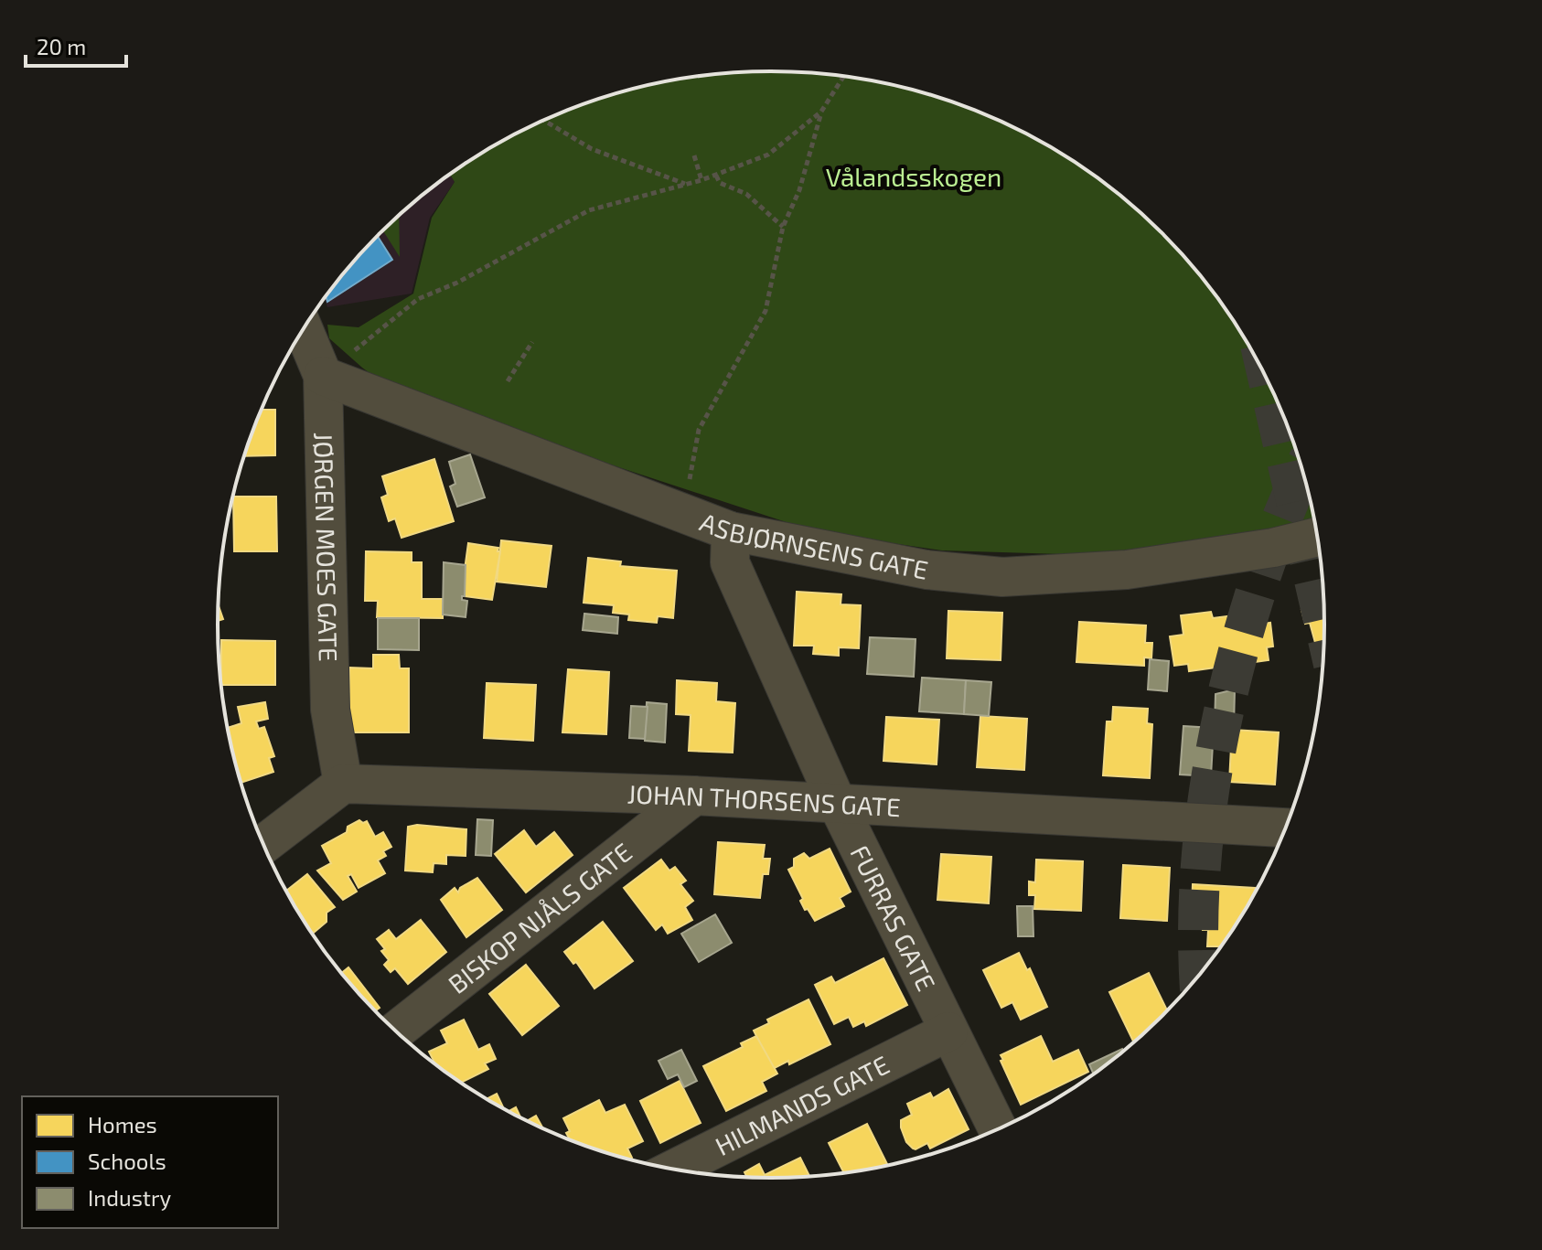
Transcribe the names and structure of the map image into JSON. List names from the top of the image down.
{
  "streets": {
    "street": [
      "ASBJØRNSENS GATE",
      "JØRGEN MOES GATE",
      "JOHAN THORSENS GATE",
      "BISKOP NJÅLS GATE",
      "FURRAS GATE",
      "HILMANDS GATE"
    ]
  },
  "crossings": [
    ["ASBJØRNSENS GATE", "JØRGEN MOES GATE"],
    ["ASBJØRNSENS GATE", "FURRAS GATE"],
    ["JØRGEN MOES GATE", "JOHAN THORSENS GATE"],
    ["JOHAN THORSENS GATE", "BISKOP NJÅLS GATE"],
    ["JOHAN THORSENS GATE", "FURRAS GATE"],
    ["FURRAS GATE", "HILMANDS GATE"]
  ],
  "parks": ["Vålandsskogen"],
  "legend": ["Homes", "Schools", "Industry"],
  "scale_bar": "20 m"
}
